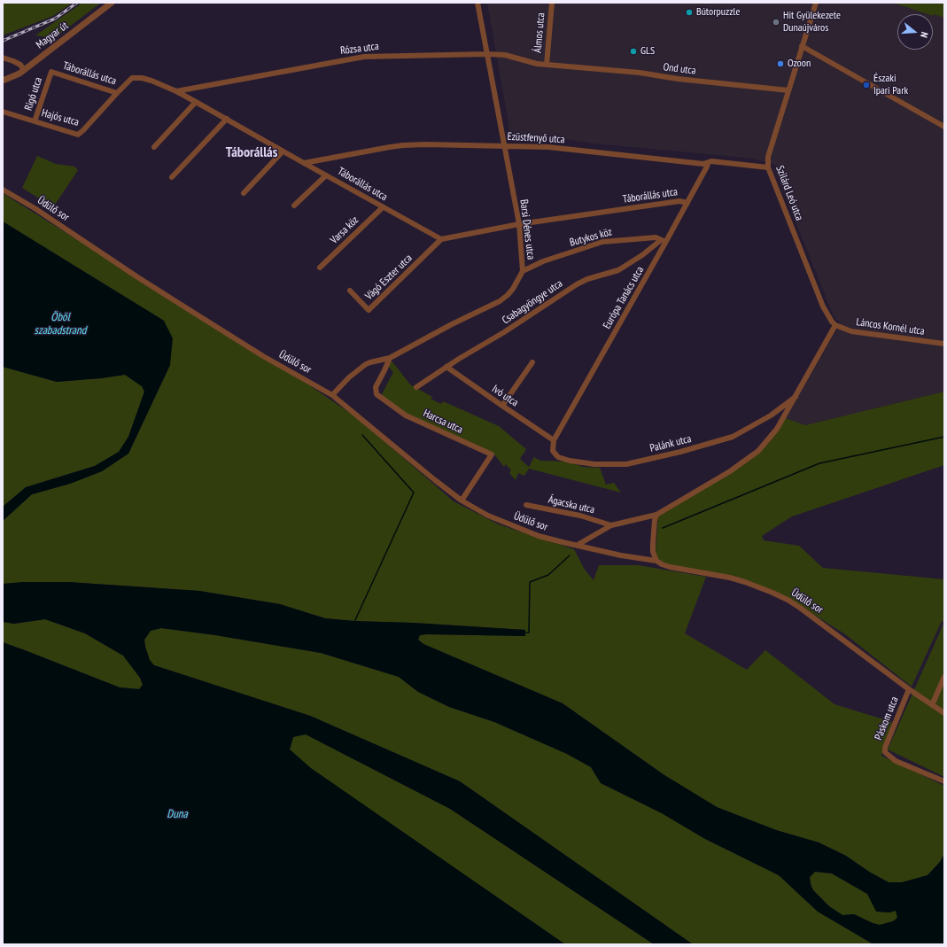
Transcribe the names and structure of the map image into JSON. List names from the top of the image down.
{
  "streets": {
    "street": [
      "Álmos utca",
      "Magyar út",
      "Rózsa utca",
      "Ond utca",
      "Táborállás utca",
      "Rigó utca",
      "Hajós utca",
      "Ezüstfenyő utca",
      "Szilárd Leó utca",
      "Üdülő sor",
      "Barsi Dénes utca",
      "Varsa köz",
      "Butykos köz",
      "Vágó Eszter utca",
      "Európa Tanács utca",
      "Csabagyöngye utca",
      "Láncos Kornél utca",
      "Ivó utca",
      "Harcsa utca",
      "Palánk utca",
      "Ágacska utca",
      "Páskom utca"
    ]
  },
  "crossings": [
    ["Álmos utca", "Rózsa utca"],
    ["Álmos utca", "Ond utca"],
    ["Rózsa utca", "Ond utca"],
    ["Rózsa utca", "Táborállás utca"],
    ["Rózsa utca", "Barsi Dénes utca"],
    ["Ond utca", "Szilárd Leó utca"],
    ["Táborállás utca", "Rigó utca"],
    ["Táborállás utca", "Hajós utca"],
    ["Táborállás utca", "Ezüstfenyő utca"],
    ["Táborállás utca", "Barsi Dénes utca"],
    ["Táborállás utca", "Varsa köz"],
    ["Táborállás utca", "Vágó Eszter utca"],
    ["Táborállás utca", "Európa Tanács utca"],
    ["Rigó utca", "Hajós utca"],
    ["Ezüstfenyő utca", "Szilárd Leó utca"],
    ["Ezüstfenyő utca", "Barsi Dénes utca"],
    ["Ezüstfenyő utca", "Európa Tanács utca"],
    ["Szilárd Leó utca", "Láncos Kornél utca"],
    ["Üdülő sor", "Barsi Dénes utca"],
    ["Üdülő sor", "Harcsa utca"],
    ["Üdülő sor", "Páskom utca"],
    ["Barsi Dénes utca", "Butykos köz"],
    ["Barsi Dénes utca", "Harcsa utca"],
    ["Butykos köz", "Európa Tanács utca"],
    ["Butykos köz", "Csabagyöngye utca"],
    ["Európa Tanács utca", "Csabagyöngye utca"],
    ["Európa Tanács utca", "Ivó utca"],
    ["Európa Tanács utca", "Palánk utca"],
    ["Csabagyöngye utca", "Ivó utca"],
    ["Ivó utca", "Palánk utca"]
  ],
  "districts": ["Táborállás"],
  "water": ["Öböl szabadstrand", "Duna"],
  "places": [
    "Bútorpuzzle",
    "Hit Gyülekezete Dunaújváros",
    "GLS",
    "Ozoon",
    "Északi Ipari Park"
  ],
  "north": "right"
}
